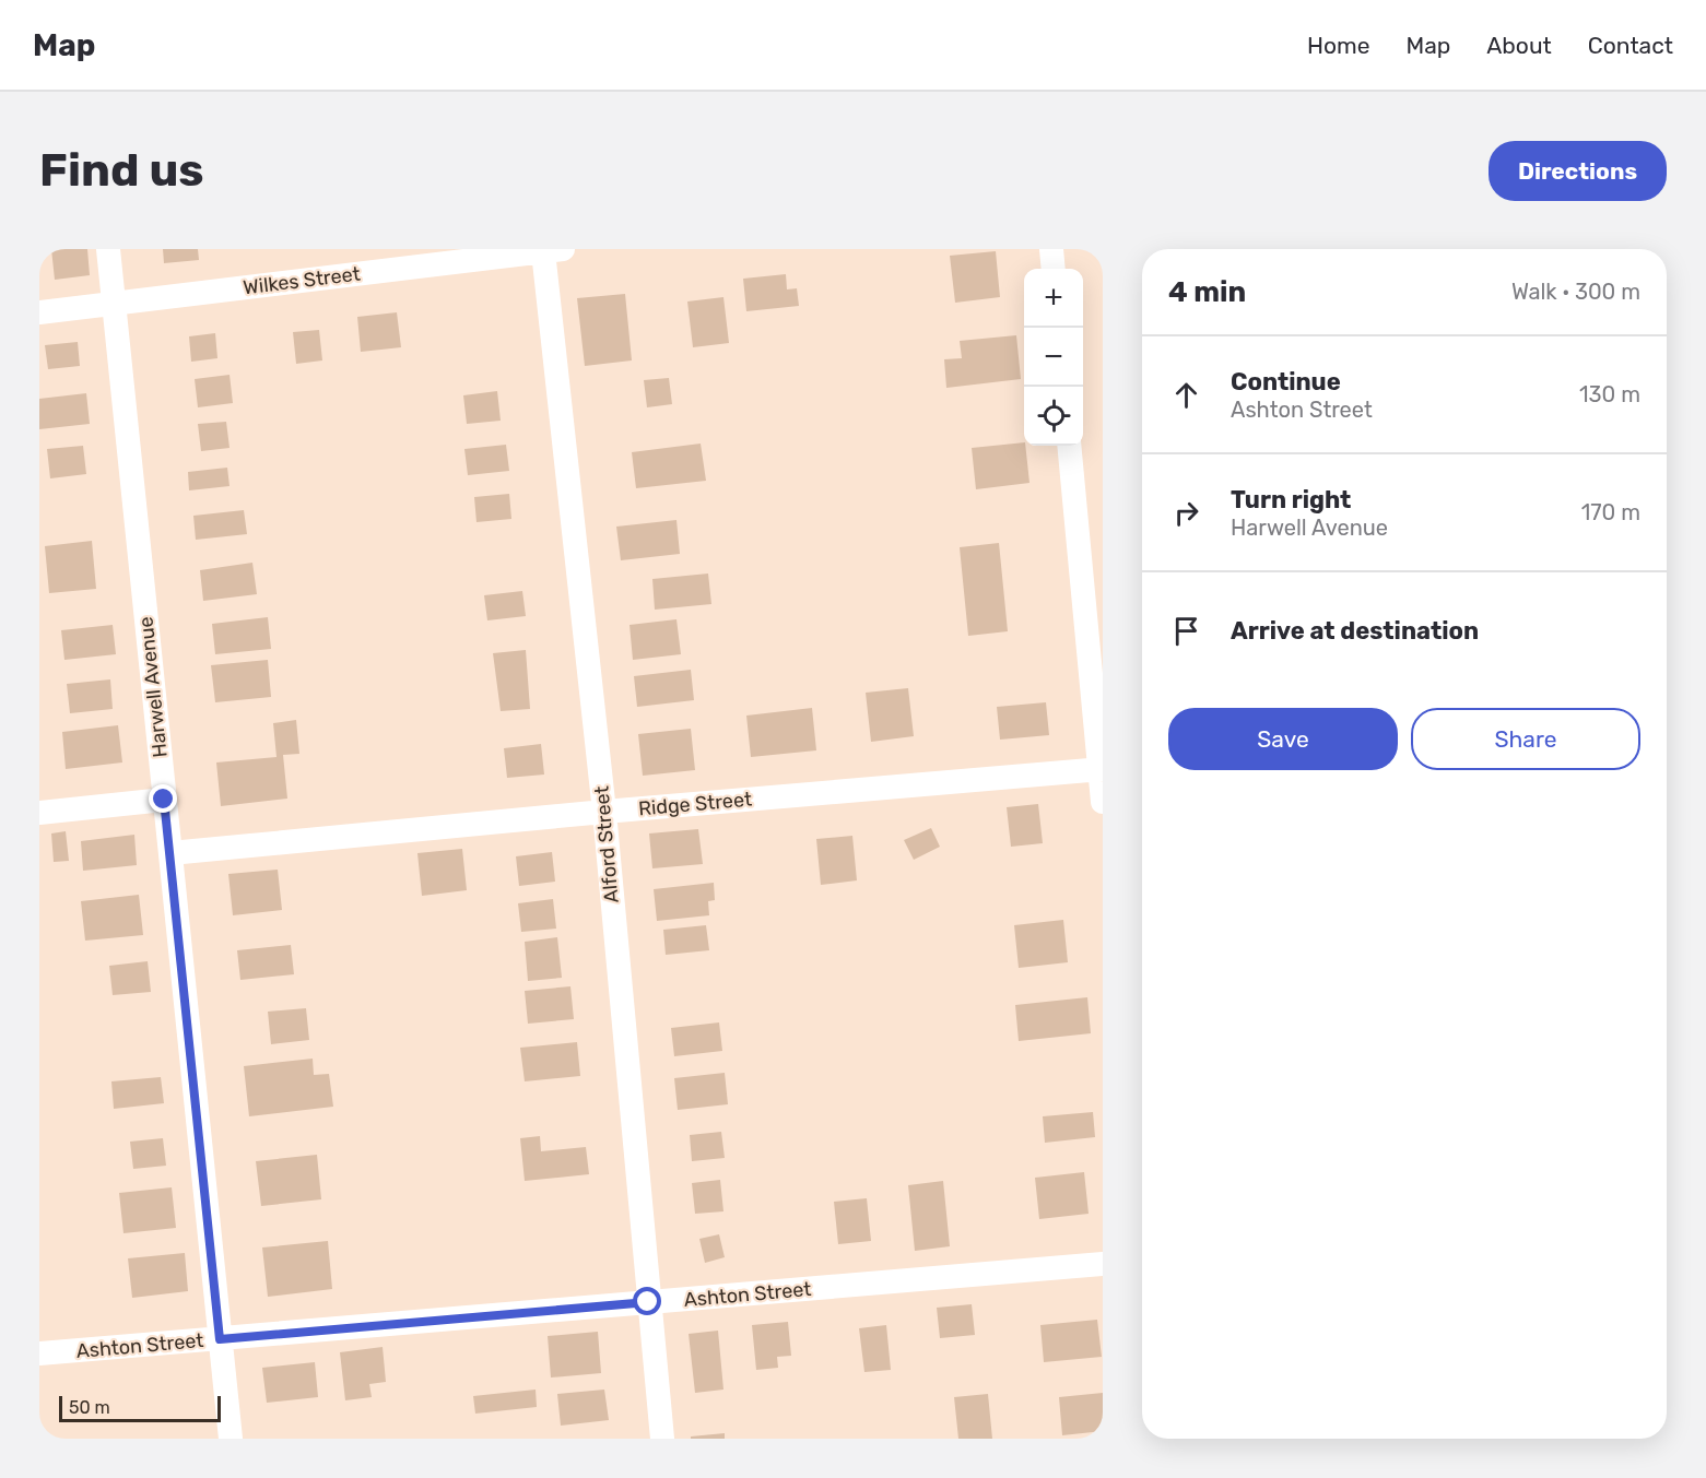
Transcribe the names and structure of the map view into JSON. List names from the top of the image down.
{
  "streets": {
    "street": [
      "Wilkes Street",
      "Harwell Avenue",
      "Ridge Street",
      "Alford Street",
      "Ashton Street"
    ]
  },
  "crossings": [
    ["Wilkes Street", "Harwell Avenue"],
    ["Wilkes Street", "Alford Street"],
    ["Harwell Avenue", "Ridge Street"],
    ["Harwell Avenue", "Ashton Street"],
    ["Ridge Street", "Alford Street"],
    ["Alford Street", "Ashton Street"]
  ],
  "scale_bar": "50 m",
  "page": {
    "header": "Map",
    "nav": [
      "Home",
      "Map",
      "About",
      "Contact"
    ],
    "buttons": [
      "Directions",
      ["Save", "Share"]
    ],
    "title": "Find us",
    "heading": ["4 min", "Walk · 300 m"],
    "map_buttons": ["+", "−"],
    "list": [
      ["Continue", "Ashton Street", "130 m"],
      ["Turn right", "Harwell Avenue", "170 m"],
      "Arrive at destination"
    ],
    "scale": "50 m"
  }
}
